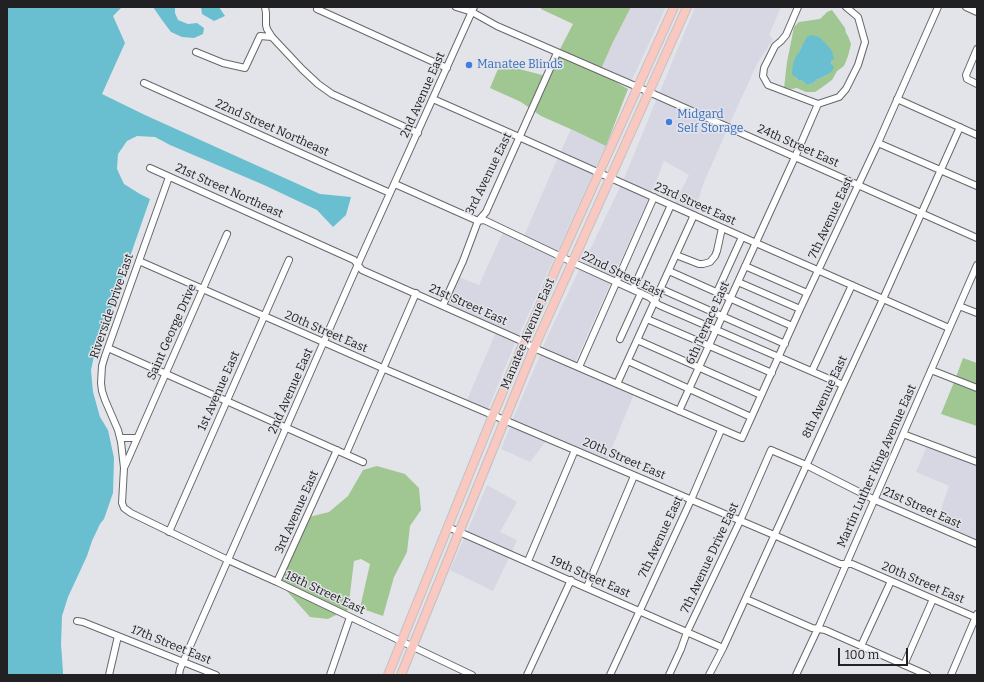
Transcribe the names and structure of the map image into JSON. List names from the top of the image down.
{
  "streets": {
    "main road": ["Manatee Avenue East"],
    "street": [
      "2nd Avenue East",
      "22nd Street Northeast",
      "24th Street East",
      "3rd Avenue East",
      "21st Street Northeast",
      "23rd Street East",
      "7th Avenue East",
      "22nd Street East",
      "21st Street East",
      "Riverside Drive East",
      "6th Terrace East",
      "Saint George Drive",
      "20th Street East",
      "1st Avenue East",
      "8th Avenue East",
      "Martin Luther King Avenue East",
      "7th Avenue Drive East",
      "19th Street East",
      "18th Street East",
      "17th Street East"
    ]
  },
  "crossings": [
    ["2nd Avenue East", "22nd Street Northeast"],
    ["2nd Avenue East", "24th Street East"],
    ["2nd Avenue East", "23rd Street East"],
    ["2nd Avenue East", "22nd Street East"],
    ["2nd Avenue East", "21st Street East"],
    ["2nd Avenue East", "20th Street East"],
    ["2nd Avenue East", "18th Street East"],
    ["2nd Avenue East", "17th Street East"],
    ["24th Street East", "3rd Avenue East"],
    ["24th Street East", "7th Avenue East"],
    ["24th Street East", "6th Terrace East"],
    ["24th Street East", "Manatee Avenue East"],
    ["24th Street East", "8th Avenue East"],
    ["3rd Avenue East", "23rd Street East"],
    ["3rd Avenue East", "22nd Street East"],
    ["3rd Avenue East", "21st Street East"],
    ["3rd Avenue East", "18th Street East"],
    ["21st Street Northeast", "21st Street East"],
    ["21st Street Northeast", "Riverside Drive East"],
    ["23rd Street East", "7th Avenue East"],
    ["23rd Street East", "6th Terrace East"],
    ["23rd Street East", "Manatee Avenue East"],
    ["23rd Street East", "8th Avenue East"],
    ["23rd Street East", "Martin Luther King Avenue East"],
    ["7th Avenue East", "22nd Street East"],
    ["7th Avenue East", "21st Street East"],
    ["7th Avenue East", "20th Street East"],
    ["7th Avenue East", "19th Street East"],
    ["22nd Street East", "6th Terrace East"],
    ["22nd Street East", "Manatee Avenue East"],
    ["22nd Street East", "8th Avenue East"],
    ["21st Street East", "6th Terrace East"],
    ["21st Street East", "Manatee Avenue East"],
    ["21st Street East", "8th Avenue East"],
    ["21st Street East", "Martin Luther King Avenue East"],
    ["21st Street East", "7th Avenue Drive East"],
    ["Riverside Drive East", "Saint George Drive"],
    ["Riverside Drive East", "20th Street East"],
    ["Riverside Drive East", "18th Street East"],
    ["Saint George Drive", "20th Street East"],
    ["Saint George Drive", "18th Street East"],
    ["20th Street East", "Manatee Avenue East"],
    ["20th Street East", "1st Avenue East"],
    ["20th Street East", "8th Avenue East"],
    ["20th Street East", "Martin Luther King Avenue East"],
    ["20th Street East", "7th Avenue Drive East"],
    ["Manatee Avenue East", "19th Street East"],
    ["Manatee Avenue East", "18th Street East"],
    ["1st Avenue East", "18th Street East"],
    ["8th Avenue East", "19th Street East"],
    ["7th Avenue Drive East", "19th Street East"]
  ],
  "places": ["Manatee Blinds", "Midgard Self Storage"],
  "scale_bar": "100 m"
}
